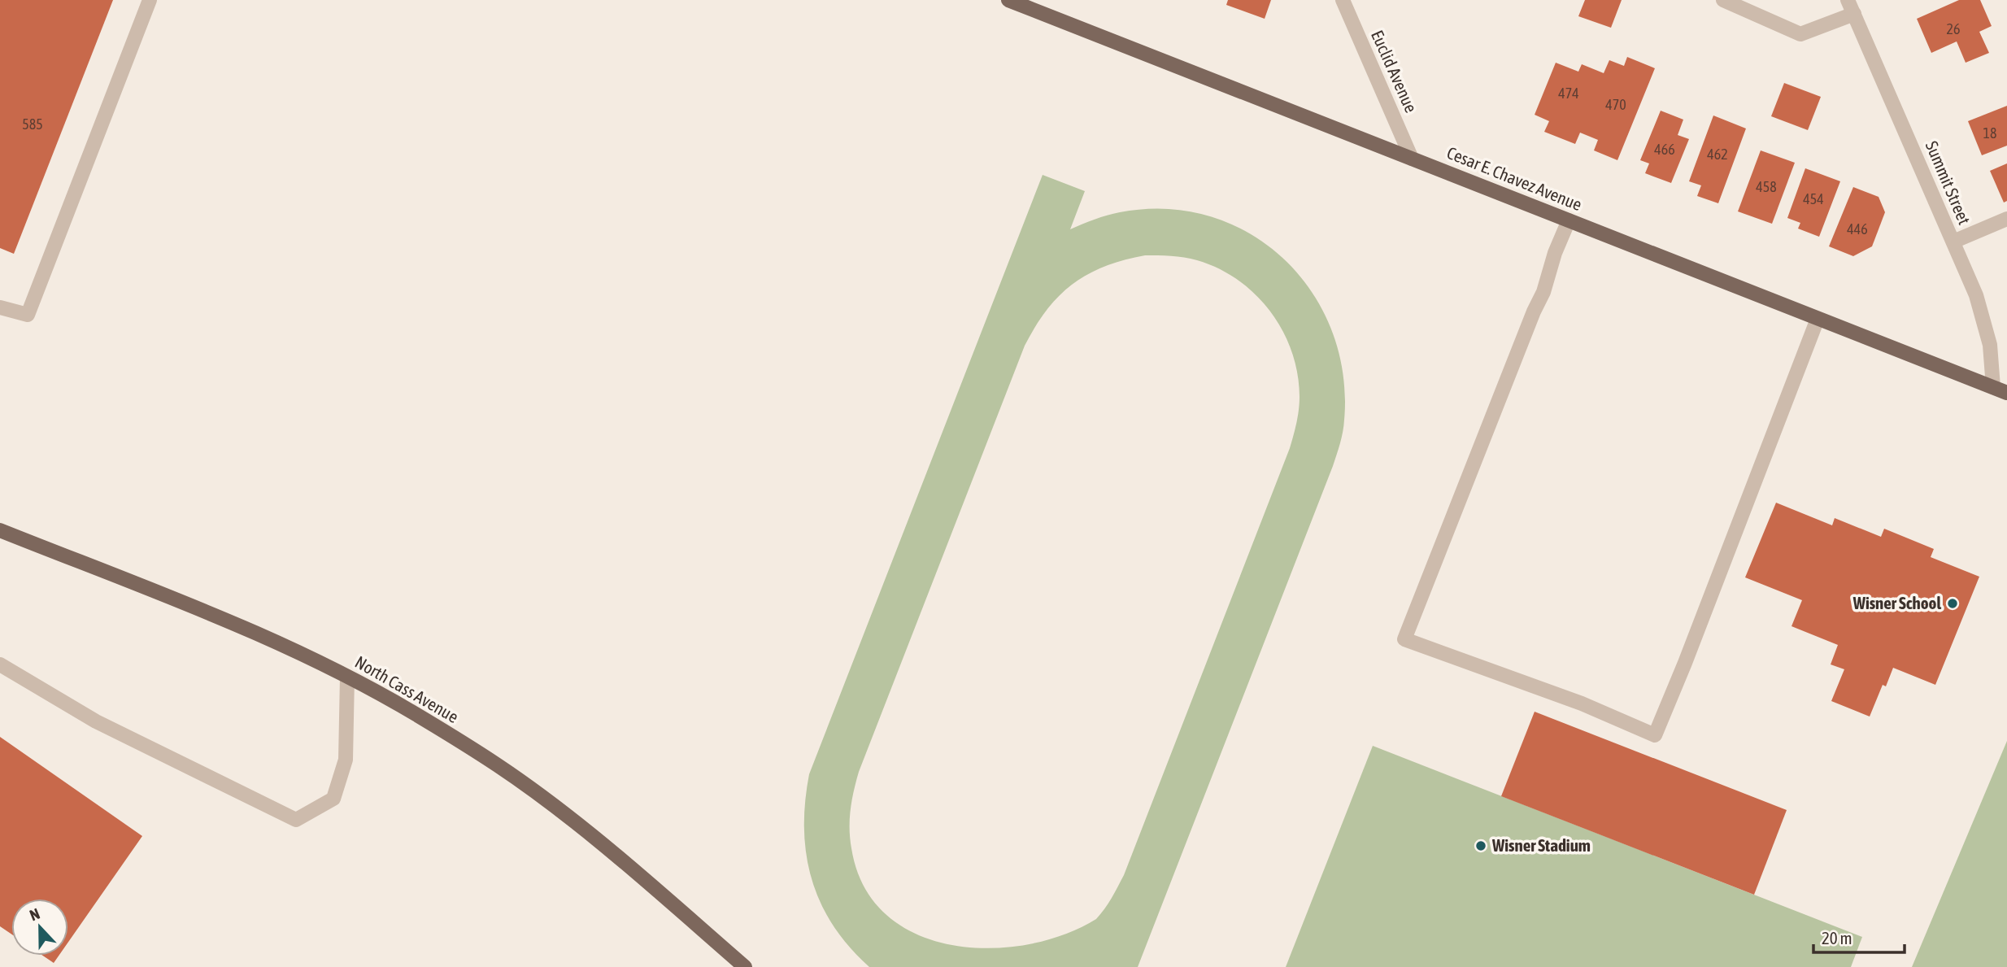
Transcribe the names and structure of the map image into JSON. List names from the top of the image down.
{
  "streets": {
    "main road": ["Cesar E. Chavez Avenue", "North Cass Avenue"],
    "street": ["Euclid Avenue", "Summit Street"]
  },
  "crossings": [
    ["Euclid Avenue", "Cesar E. Chavez Avenue"],
    ["Cesar E. Chavez Avenue", "Summit Street"]
  ],
  "places": ["Wisner School", "Wisner Stadium"],
  "house_numbers": [
    "26",
    "474",
    "470",
    "585",
    "18",
    "466",
    "462",
    "458",
    "454",
    "446"
  ],
  "scale_bar": "20 m",
  "north": "top"
}
